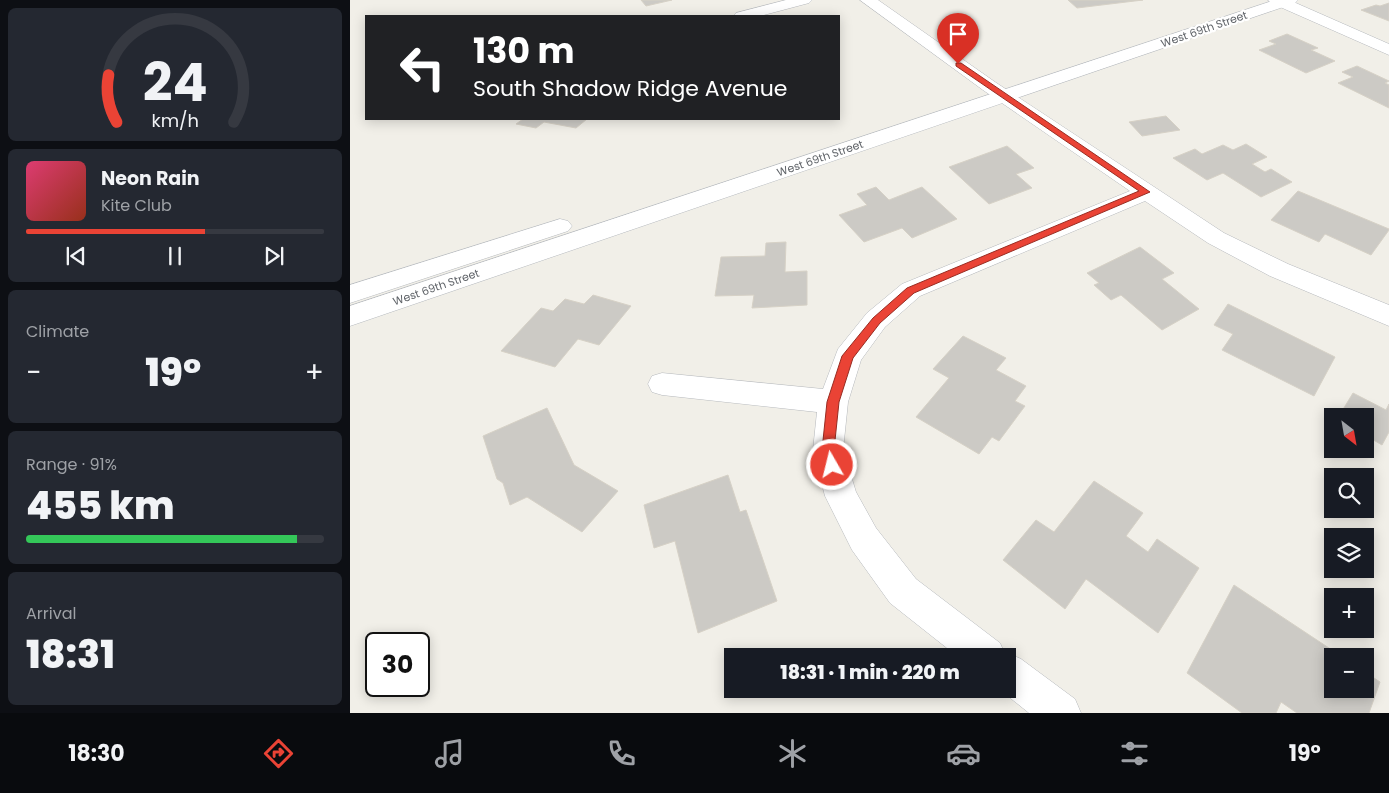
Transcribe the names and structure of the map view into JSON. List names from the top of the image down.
{
  "streets": {
    "main road": ["West 69th Street"]
  },
  "north": "bottom right",
  "page": {
    "turn": ["130 m", "South Shadow Ridge Avenue"],
    "song": ["Neon Rain", "Kite Club"],
    "tile": [
      "Climate",
      ["Range · 91%", "455 km"],
      ["Arrival", "18:31"]
    ],
    "heat": ["−", "19°", "+"],
    "map_buttons": ["+", "−"],
    "limit": "30",
    "trip": "18:31 · 1 min · 220 m",
    "tabs": ["18:30", "19°"],
    "gauge": ["24", "km/h"]
  }
}
